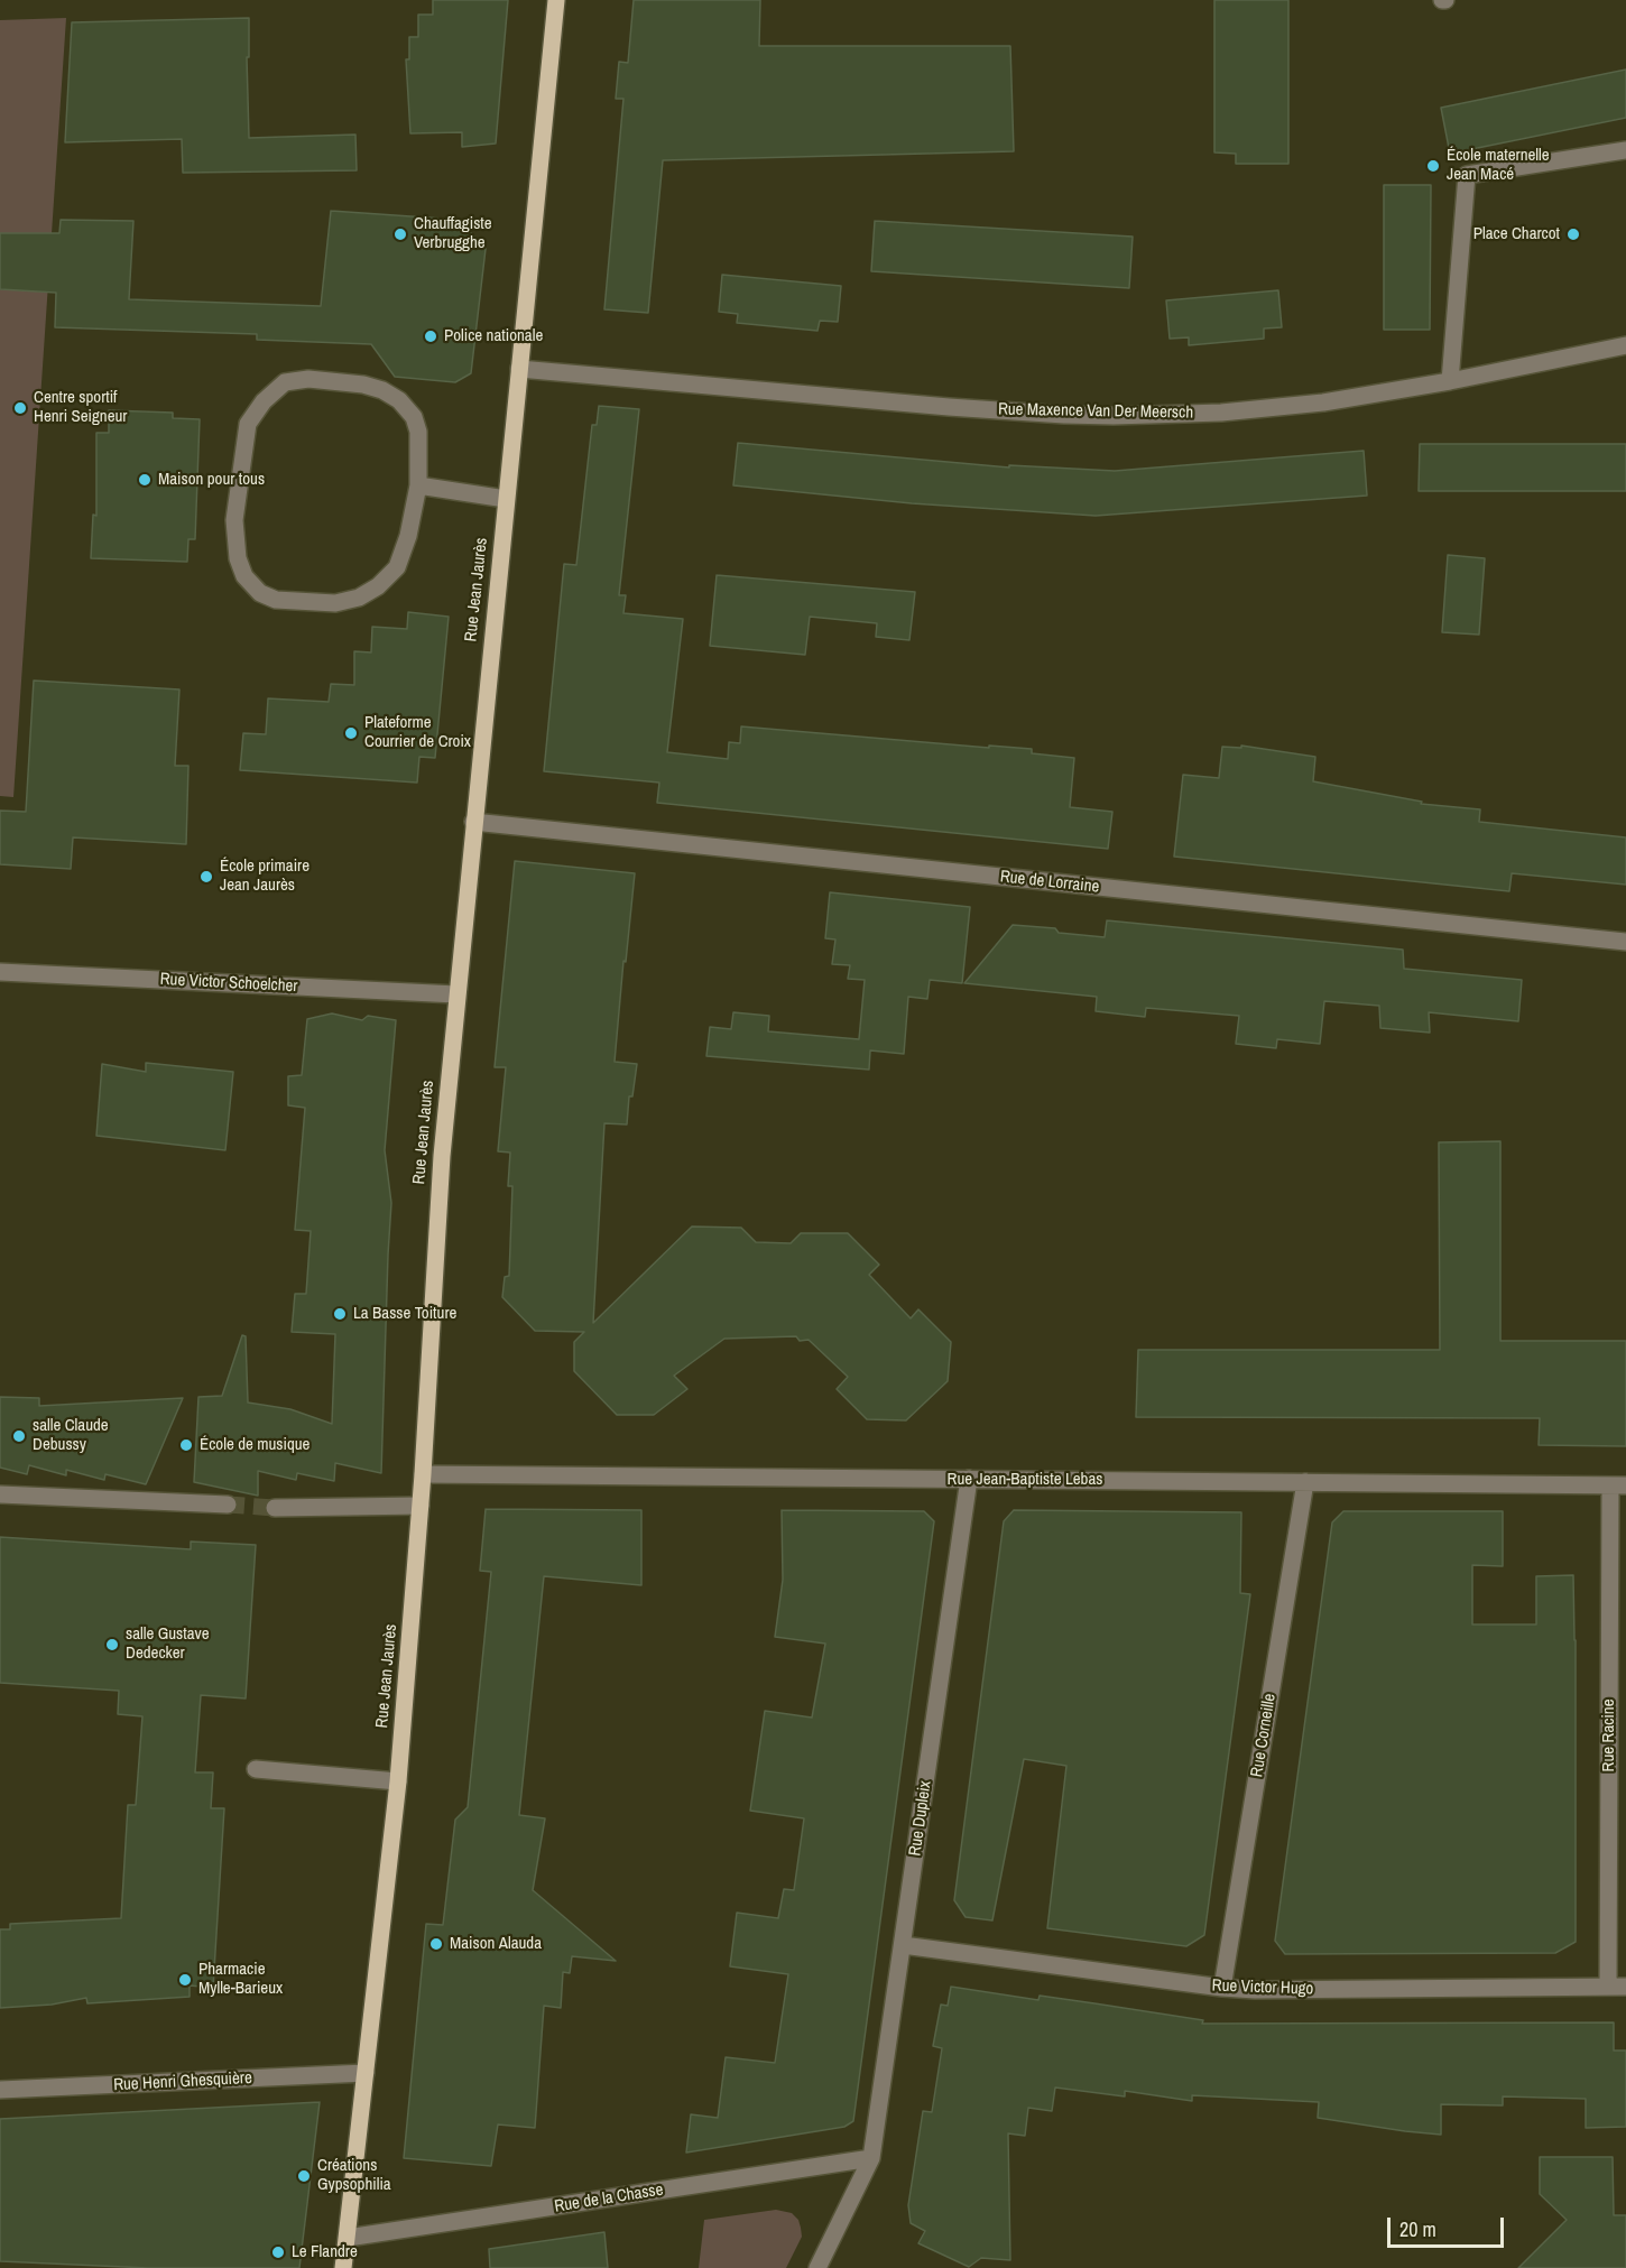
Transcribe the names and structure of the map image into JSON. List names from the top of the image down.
{
  "streets": {
    "main road": ["Rue Jean Jaurès"],
    "street": [
      "Rue Maxence Van Der Meersch",
      "Rue de Lorraine",
      "Rue Victor Schoelcher",
      "Rue Jean-Baptiste Lebas",
      "Rue Corneille",
      "Rue Racine",
      "Rue Dupleix",
      "Rue Victor Hugo",
      "Rue Henri Ghesquière",
      "Rue de la Chasse"
    ]
  },
  "crossings": [
    ["Rue Maxence Van Der Meersch", "Rue Jean Jaurès"],
    ["Rue Jean Jaurès", "Rue de Lorraine"],
    ["Rue Jean Jaurès", "Rue Victor Schoelcher"],
    ["Rue Jean Jaurès", "Rue Jean-Baptiste Lebas"],
    ["Rue Jean Jaurès", "Rue Henri Ghesquière"],
    ["Rue Jean Jaurès", "Rue de la Chasse"],
    ["Rue Jean-Baptiste Lebas", "Rue Corneille"],
    ["Rue Jean-Baptiste Lebas", "Rue Racine"],
    ["Rue Jean-Baptiste Lebas", "Rue Dupleix"],
    ["Rue Corneille", "Rue Victor Hugo"],
    ["Rue Racine", "Rue Victor Hugo"],
    ["Rue Dupleix", "Rue Victor Hugo"],
    ["Rue Dupleix", "Rue de la Chasse"]
  ],
  "places": [
    "École maternelle Jean Macé",
    "Chauffagiste Verbrugghe",
    "Place Charcot",
    "Police nationale",
    "Centre sportif Henri Seigneur",
    "Maison pour tous",
    "Plateforme Courrier de Croix",
    "École primaire Jean Jaurès",
    "La Basse Toiture",
    "salle Claude Debussy",
    "École de musique",
    "salle Gustave Dedecker",
    "Maison Alauda",
    "Pharmacie Mylle-Barieux",
    "Créations Gypsophilia",
    "Le Flandre"
  ],
  "scale_bar": "20 m"
}
